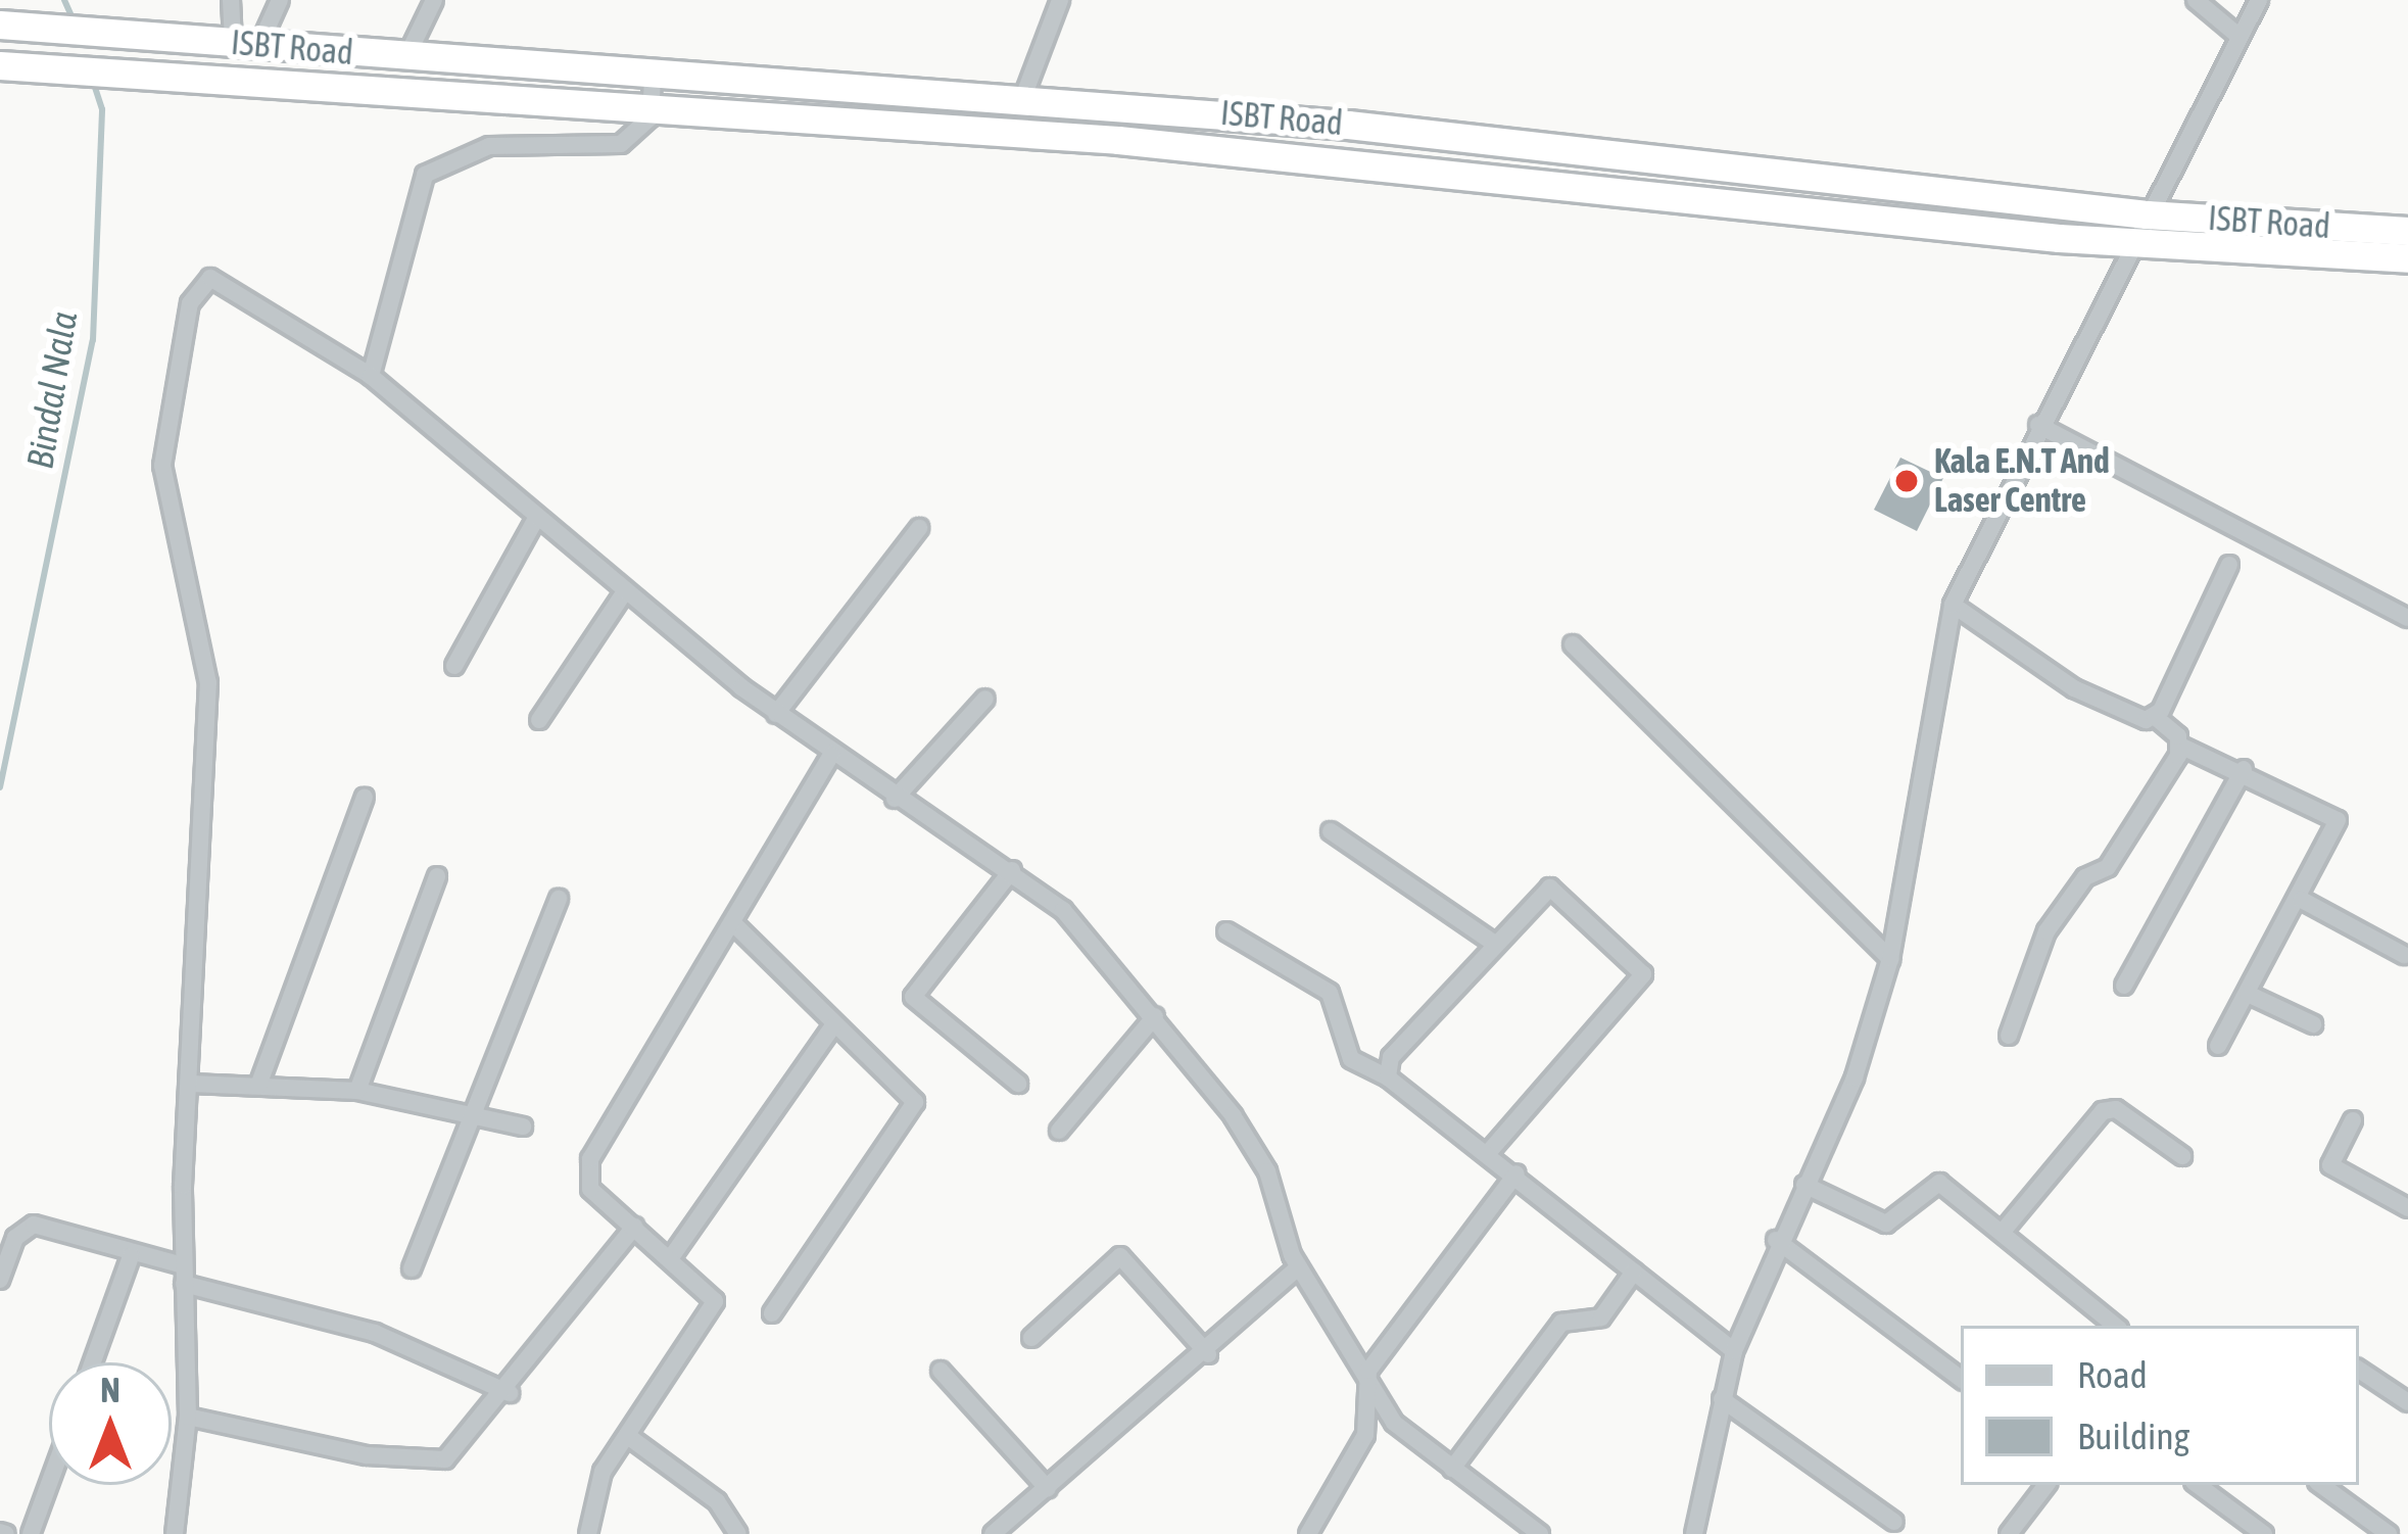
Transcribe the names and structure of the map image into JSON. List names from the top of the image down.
{
  "streets": {
    "highway": ["ISBT Road"]
  },
  "water": ["Bindal Nala"],
  "places": ["Kala E.N.T And Laser Centre"],
  "legend": ["Road", "Building"],
  "north": "top"
}
